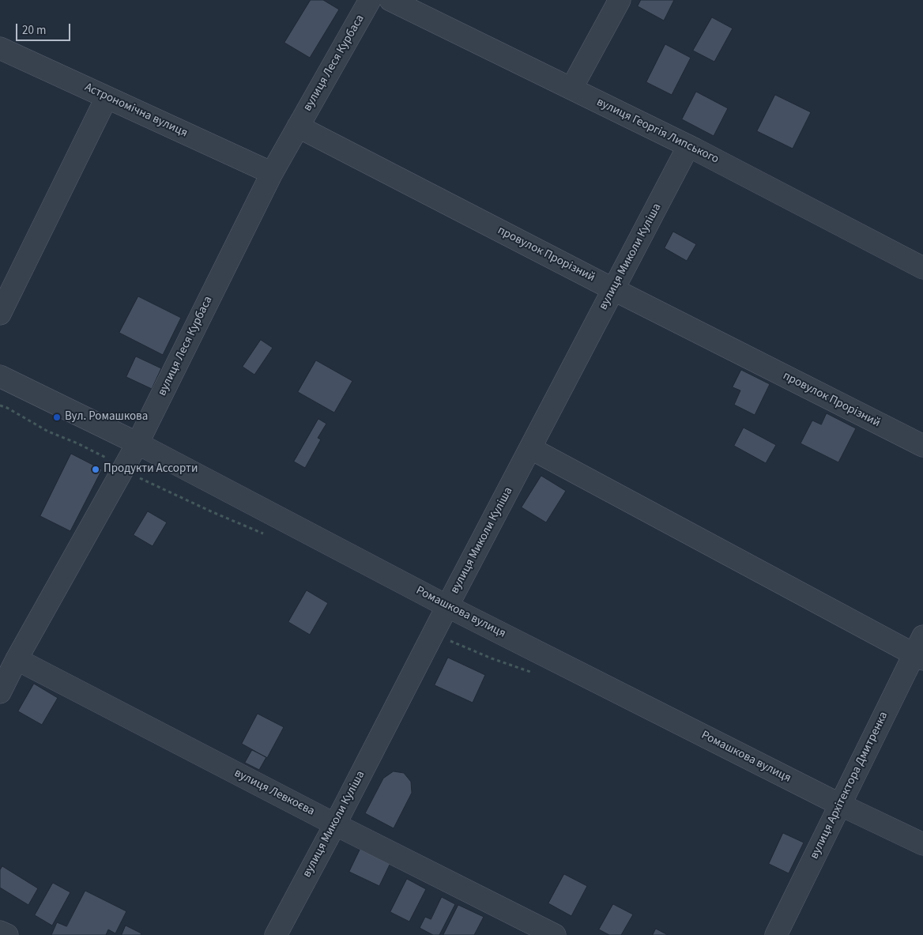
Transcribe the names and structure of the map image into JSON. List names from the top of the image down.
{
  "streets": {
    "street": [
      "вулиця Леся Курбаса",
      "Астрономічна вулиця",
      "вулиця Георгія Липського",
      "провулок Прорізний",
      "вулиця Миколи Куліша",
      "Ромашкова вулиця",
      "вулиця Архітектора Дмитренка",
      "вулиця Левкоєва"
    ]
  },
  "crossings": [
    ["вулиця Леся Курбаса", "Астрономічна вулиця"],
    ["вулиця Леся Курбаса", "провулок Прорізний"],
    ["вулиця Леся Курбаса", "Ромашкова вулиця"],
    ["вулиця Леся Курбаса", "вулиця Левкоєва"],
    ["вулиця Георгія Липського", "вулиця Миколи Куліша"],
    ["провулок Прорізний", "вулиця Миколи Куліша"],
    ["вулиця Миколи Куліша", "Ромашкова вулиця"],
    ["вулиця Миколи Куліша", "вулиця Левкоєва"],
    ["Ромашкова вулиця", "вулиця Архітектора Дмитренка"]
  ],
  "places": ["Вул. Ромашкова", "Продукти Ассорти"],
  "scale_bar": "20 m"
}
